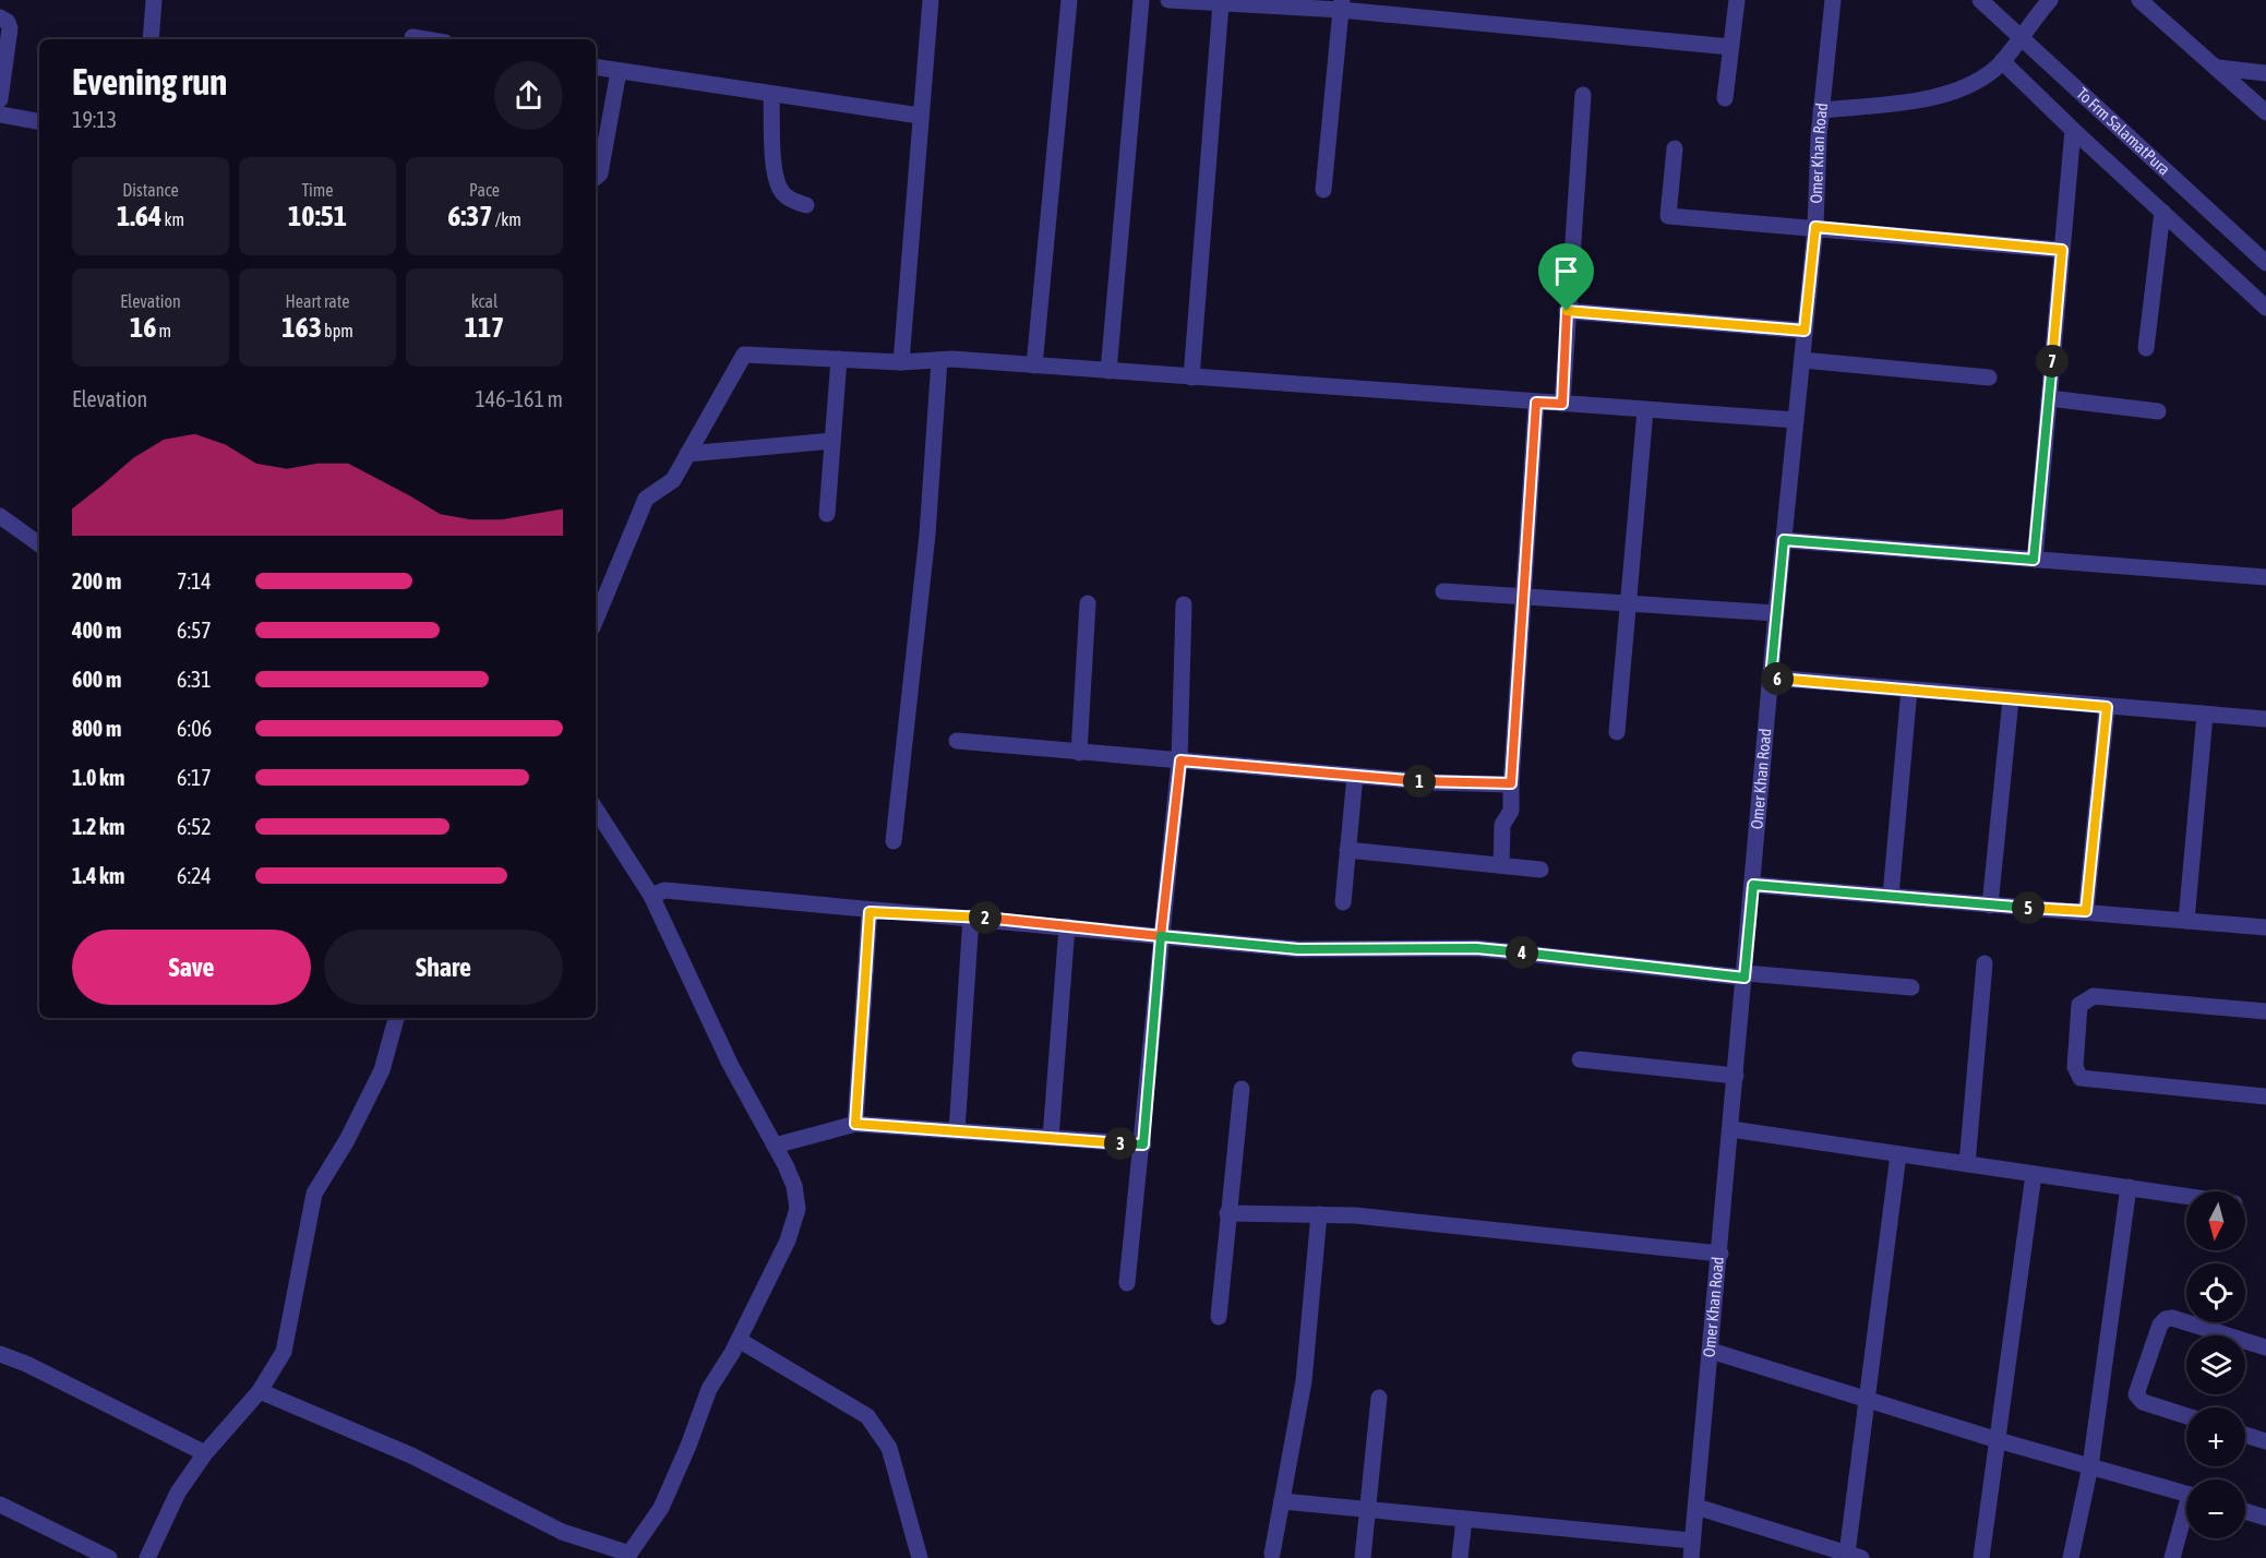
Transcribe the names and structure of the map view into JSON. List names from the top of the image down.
{
  "streets": {
    "street": ["To Frm SalamatPura", "Omer Khan Road"]
  },
  "north": "bottom",
  "page": {
    "heading": ["Evening run", "19:13"],
    "stats": [
      ["Distance", "1.64 km"],
      ["Time", "10:51"],
      ["Pace", "6:37 /km"],
      ["Elevation", "16 m"],
      ["Heart rate", "163 bpm"],
      ["kcal", "117"]
    ],
    "pins": [
      "7",
      "6",
      "1",
      "5",
      "2",
      "4",
      "3"
    ],
    "chart": ["Elevation", "146–161 m"],
    "list": [
      {
        "name": "200 m",
        "note": "7:14"
      },
      {
        "name": "400 m",
        "note": "6:57"
      },
      {
        "name": "600 m",
        "note": "6:31"
      },
      {
        "name": "800 m",
        "note": "6:06"
      },
      {
        "name": "1.0 km",
        "note": "6:17"
      },
      {
        "name": "1.2 km",
        "note": "6:52"
      },
      {
        "name": "1.4 km",
        "note": "6:24"
      }
    ],
    "buttons": ["Save", "Share"],
    "map_buttons": ["+", "−"]
  }
}
